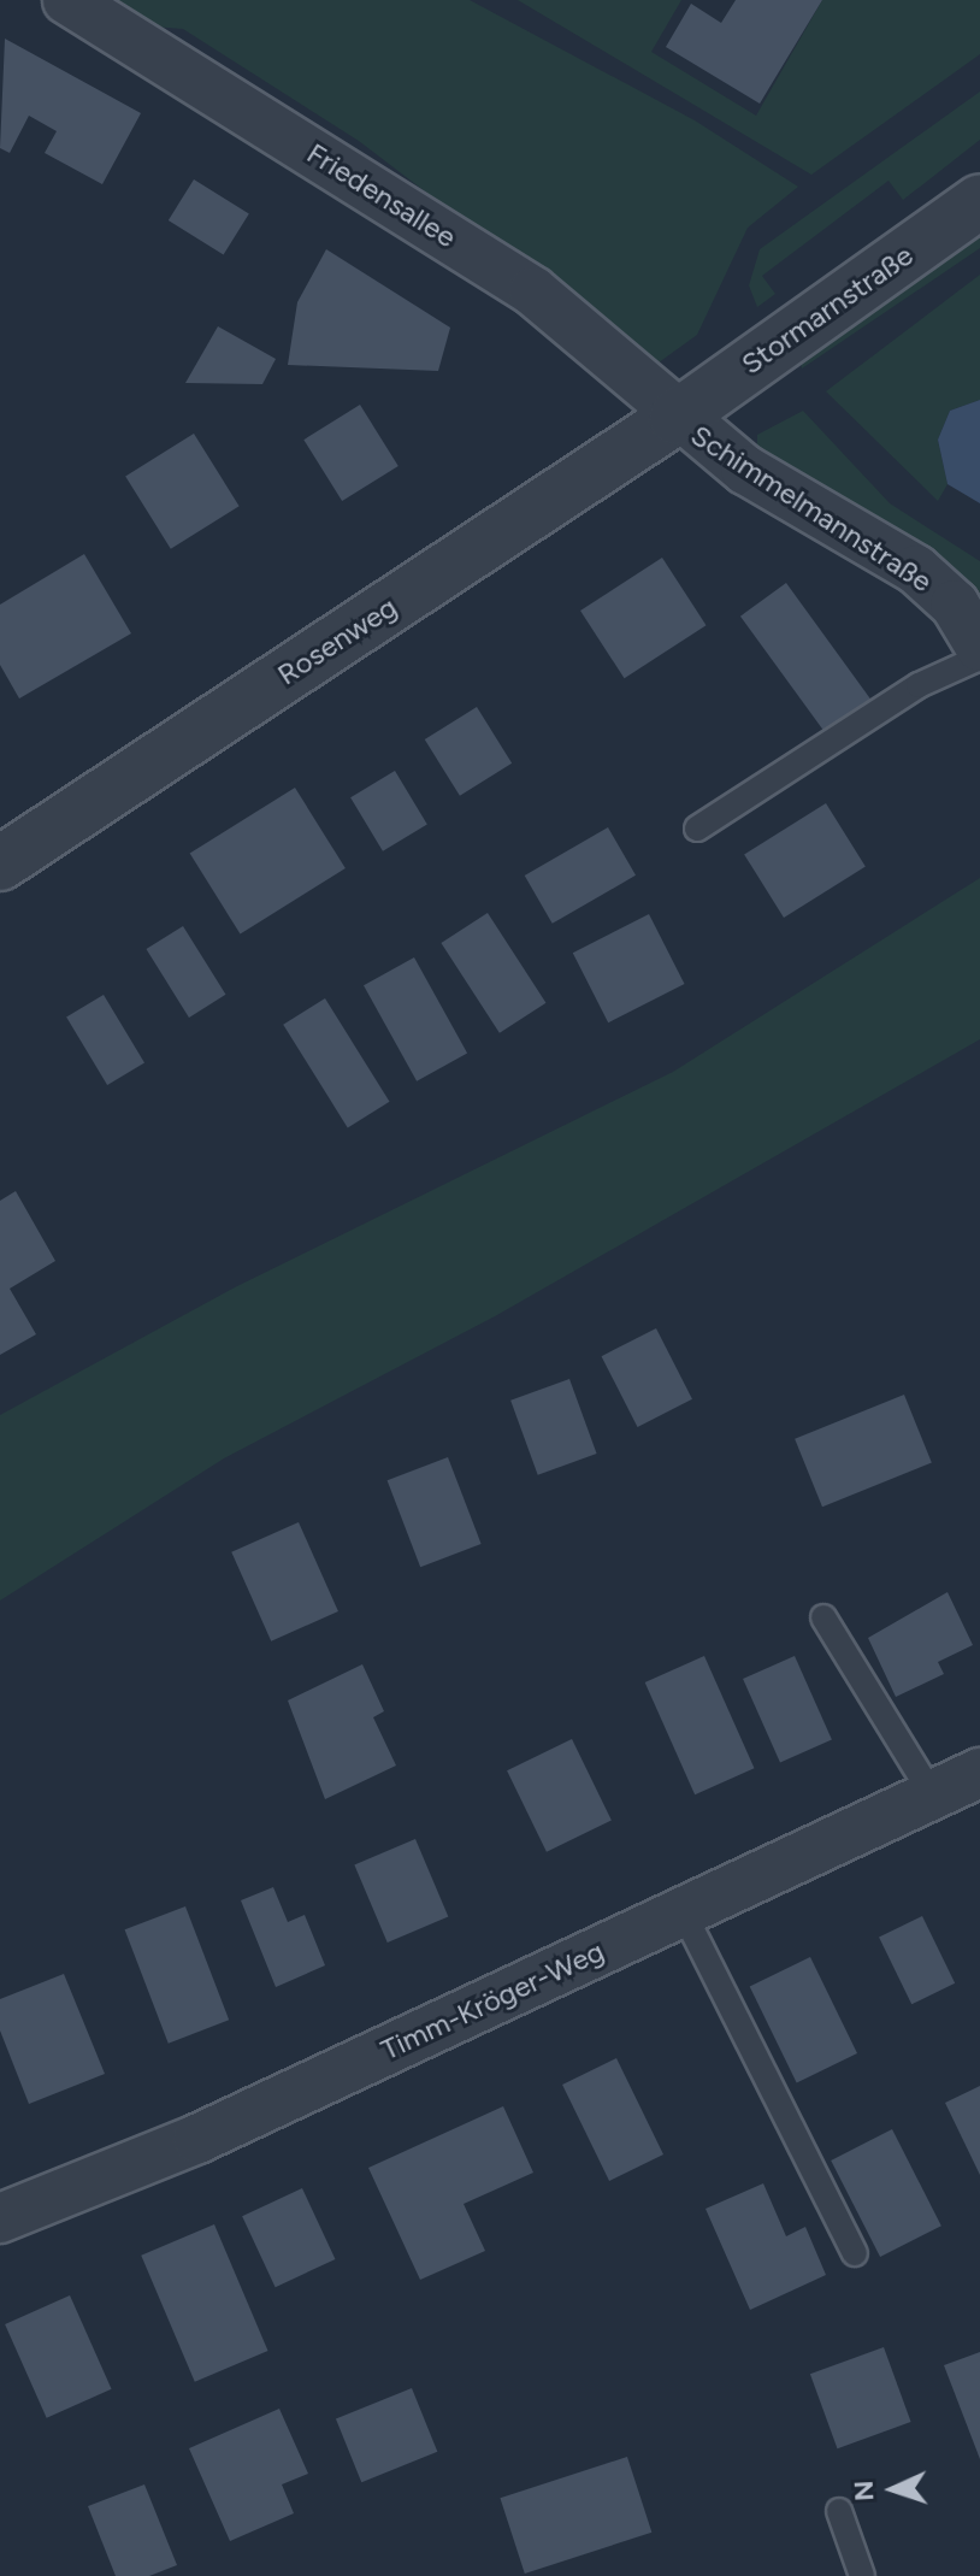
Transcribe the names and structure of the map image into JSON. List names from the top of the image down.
{
  "streets": {
    "street": [
      "Friedensallee",
      "Stormarnstraße",
      "Schimmelmannstraße",
      "Rosenweg",
      "Timm-Kröger-Weg"
    ]
  },
  "crossings": [
    ["Friedensallee", "Stormarnstraße"],
    ["Friedensallee", "Schimmelmannstraße"],
    ["Friedensallee", "Rosenweg"],
    ["Stormarnstraße", "Schimmelmannstraße"],
    ["Stormarnstraße", "Rosenweg"],
    ["Schimmelmannstraße", "Rosenweg"]
  ],
  "north": "left"
}
